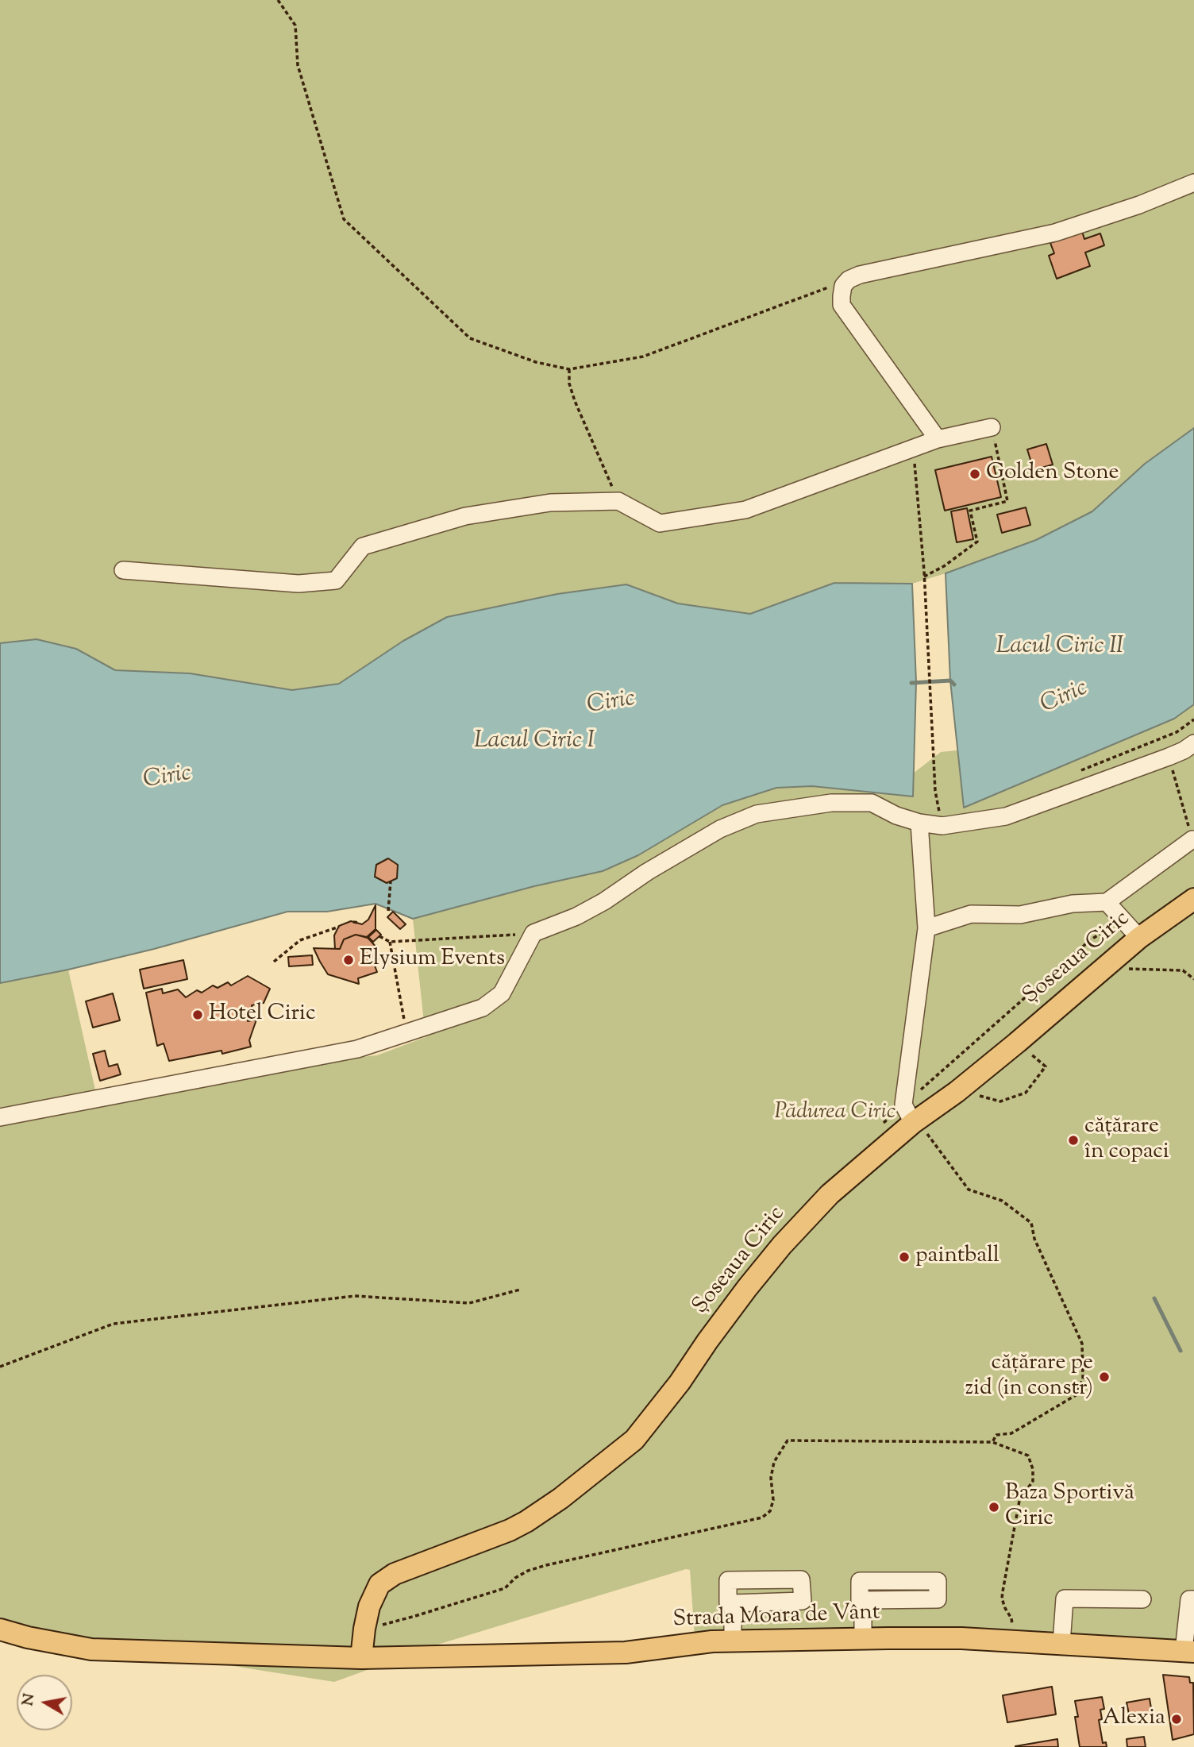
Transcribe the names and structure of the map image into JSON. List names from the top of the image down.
{
  "streets": {
    "main road": ["Șoseaua Ciric", "Strada Moara de Vânt"]
  },
  "crossings": [
    ["Șoseaua Ciric", "Strada Moara de Vânt"]
  ],
  "water": ["Lacul Ciric II", "Ciric", "Lacul Ciric I"],
  "parks": ["Pădurea Ciric"],
  "places": [
    "Golden Stone",
    "Elysium Events",
    "Hotel Ciric",
    "cățărare în copaci",
    "paintball",
    "cățărare pe zid (in constr)",
    "Baza Sportivă Ciric",
    "Alexia"
  ],
  "north": "left"
}
